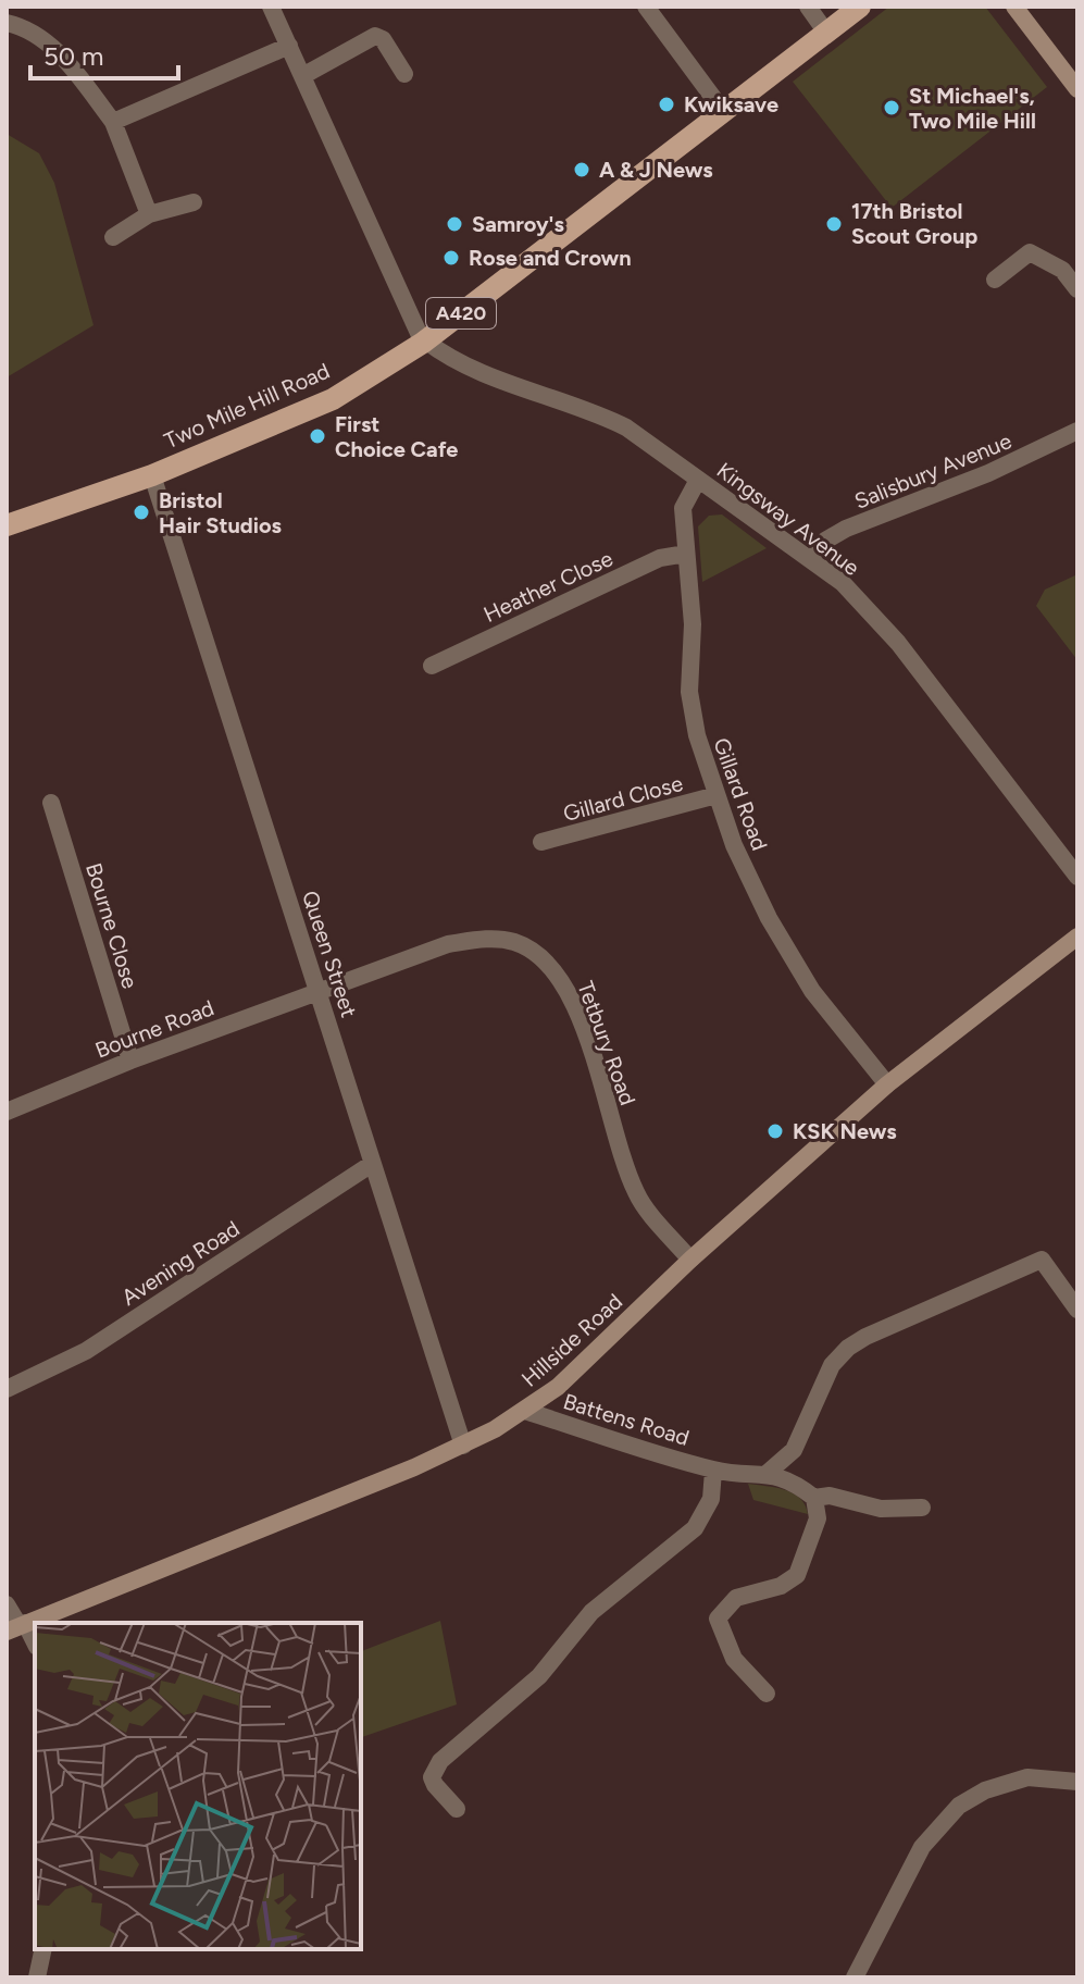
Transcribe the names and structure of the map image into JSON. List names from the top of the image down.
{
  "streets": {
    "main road": ["A420", "Two Mile Hill Road"],
    "street": [
      "Salisbury Avenue",
      "Kingsway Avenue",
      "Heather Close",
      "Gillard Road",
      "Gillard Close",
      "Bourne Close",
      "Queen Street",
      "Bourne Road",
      "Tetbury Road",
      "Avening Road",
      "Hillside Road",
      "Battens Road"
    ]
  },
  "crossings": [
    ["Two Mile Hill Road", "Kingsway Avenue"],
    ["Two Mile Hill Road", "Queen Street"],
    ["Salisbury Avenue", "Kingsway Avenue"],
    ["Kingsway Avenue", "Gillard Road"],
    ["Heather Close", "Gillard Road"],
    ["Gillard Road", "Gillard Close"],
    ["Gillard Road", "Hillside Road"],
    ["Bourne Close", "Bourne Road"],
    ["Queen Street", "Bourne Road"],
    ["Queen Street", "Tetbury Road"],
    ["Queen Street", "Avening Road"],
    ["Queen Street", "Hillside Road"],
    ["Bourne Road", "Tetbury Road"],
    ["Tetbury Road", "Hillside Road"],
    ["Hillside Road", "Battens Road"]
  ],
  "places": [
    "Kwiksave",
    "St Michael's, Two Mile Hill",
    "A & J News",
    "Samroy's",
    "17th Bristol Scout Group",
    "Rose and Crown",
    "First Choice Cafe",
    "Bristol Hair Studios",
    "KSK News"
  ],
  "scale_bar": "50 m"
}
